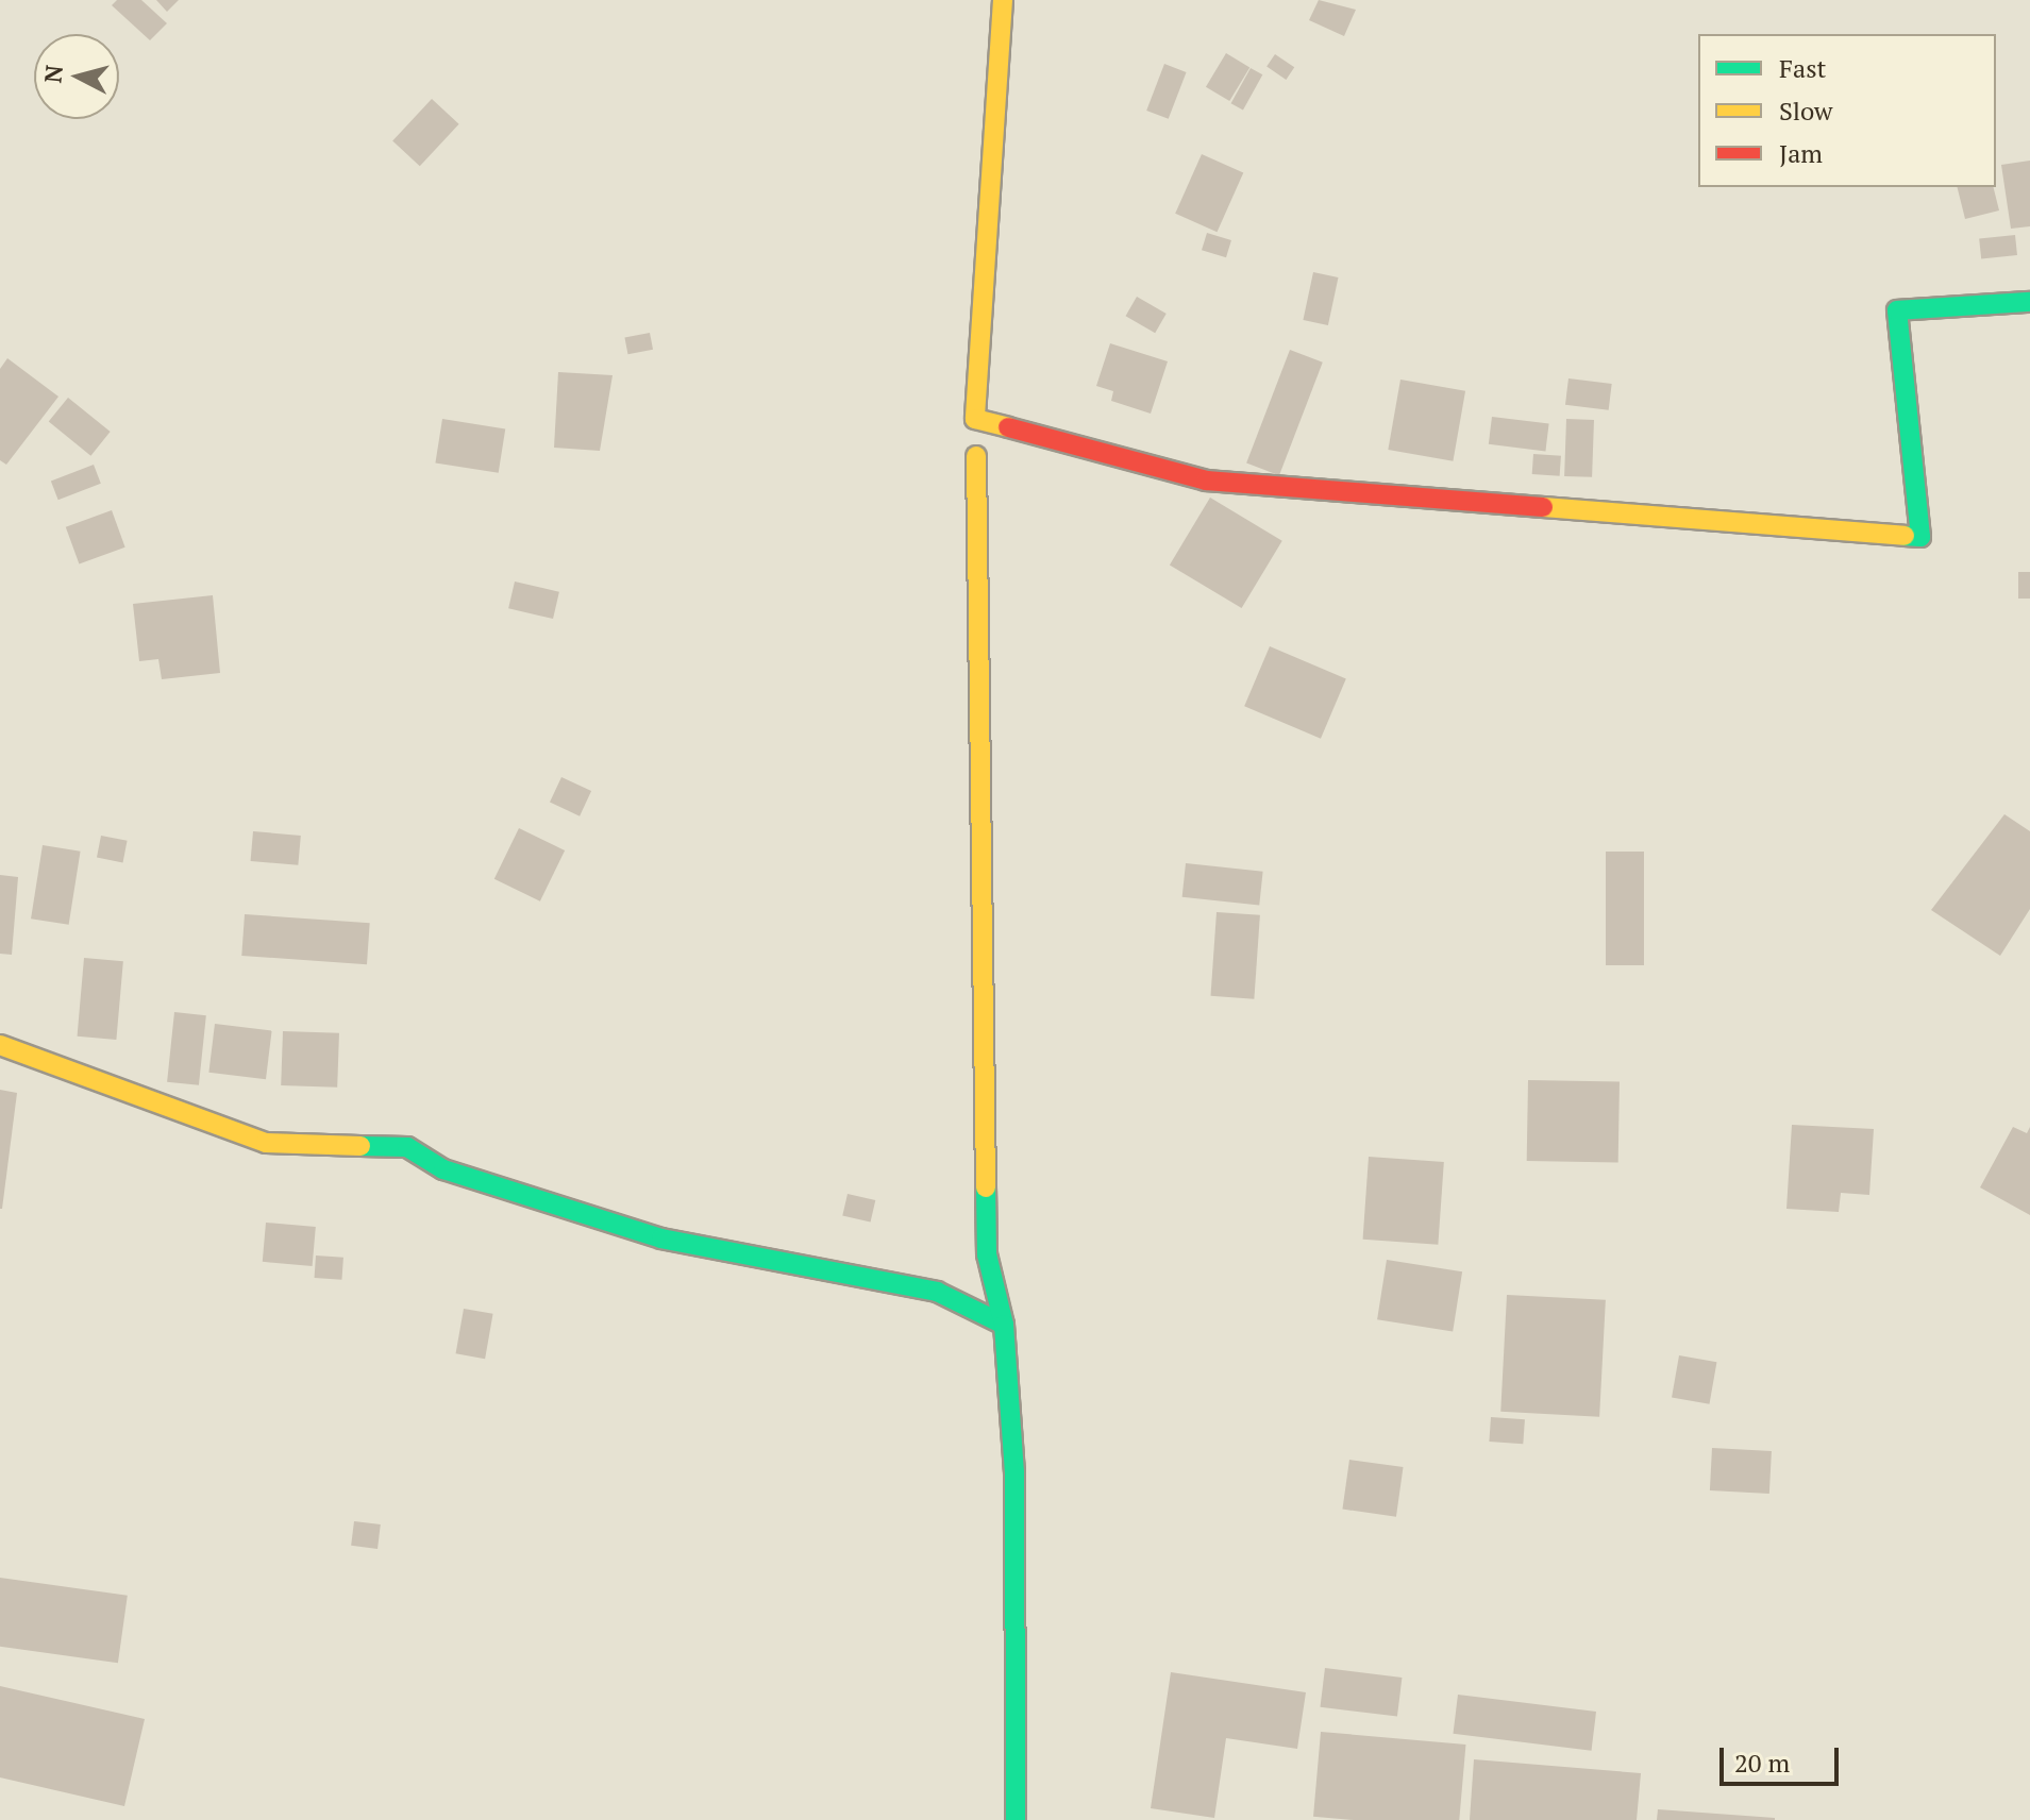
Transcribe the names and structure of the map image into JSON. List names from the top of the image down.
{
  "legend": ["Fast", "Slow", "Jam"],
  "scale_bar": "20 m",
  "north": "left"
}
